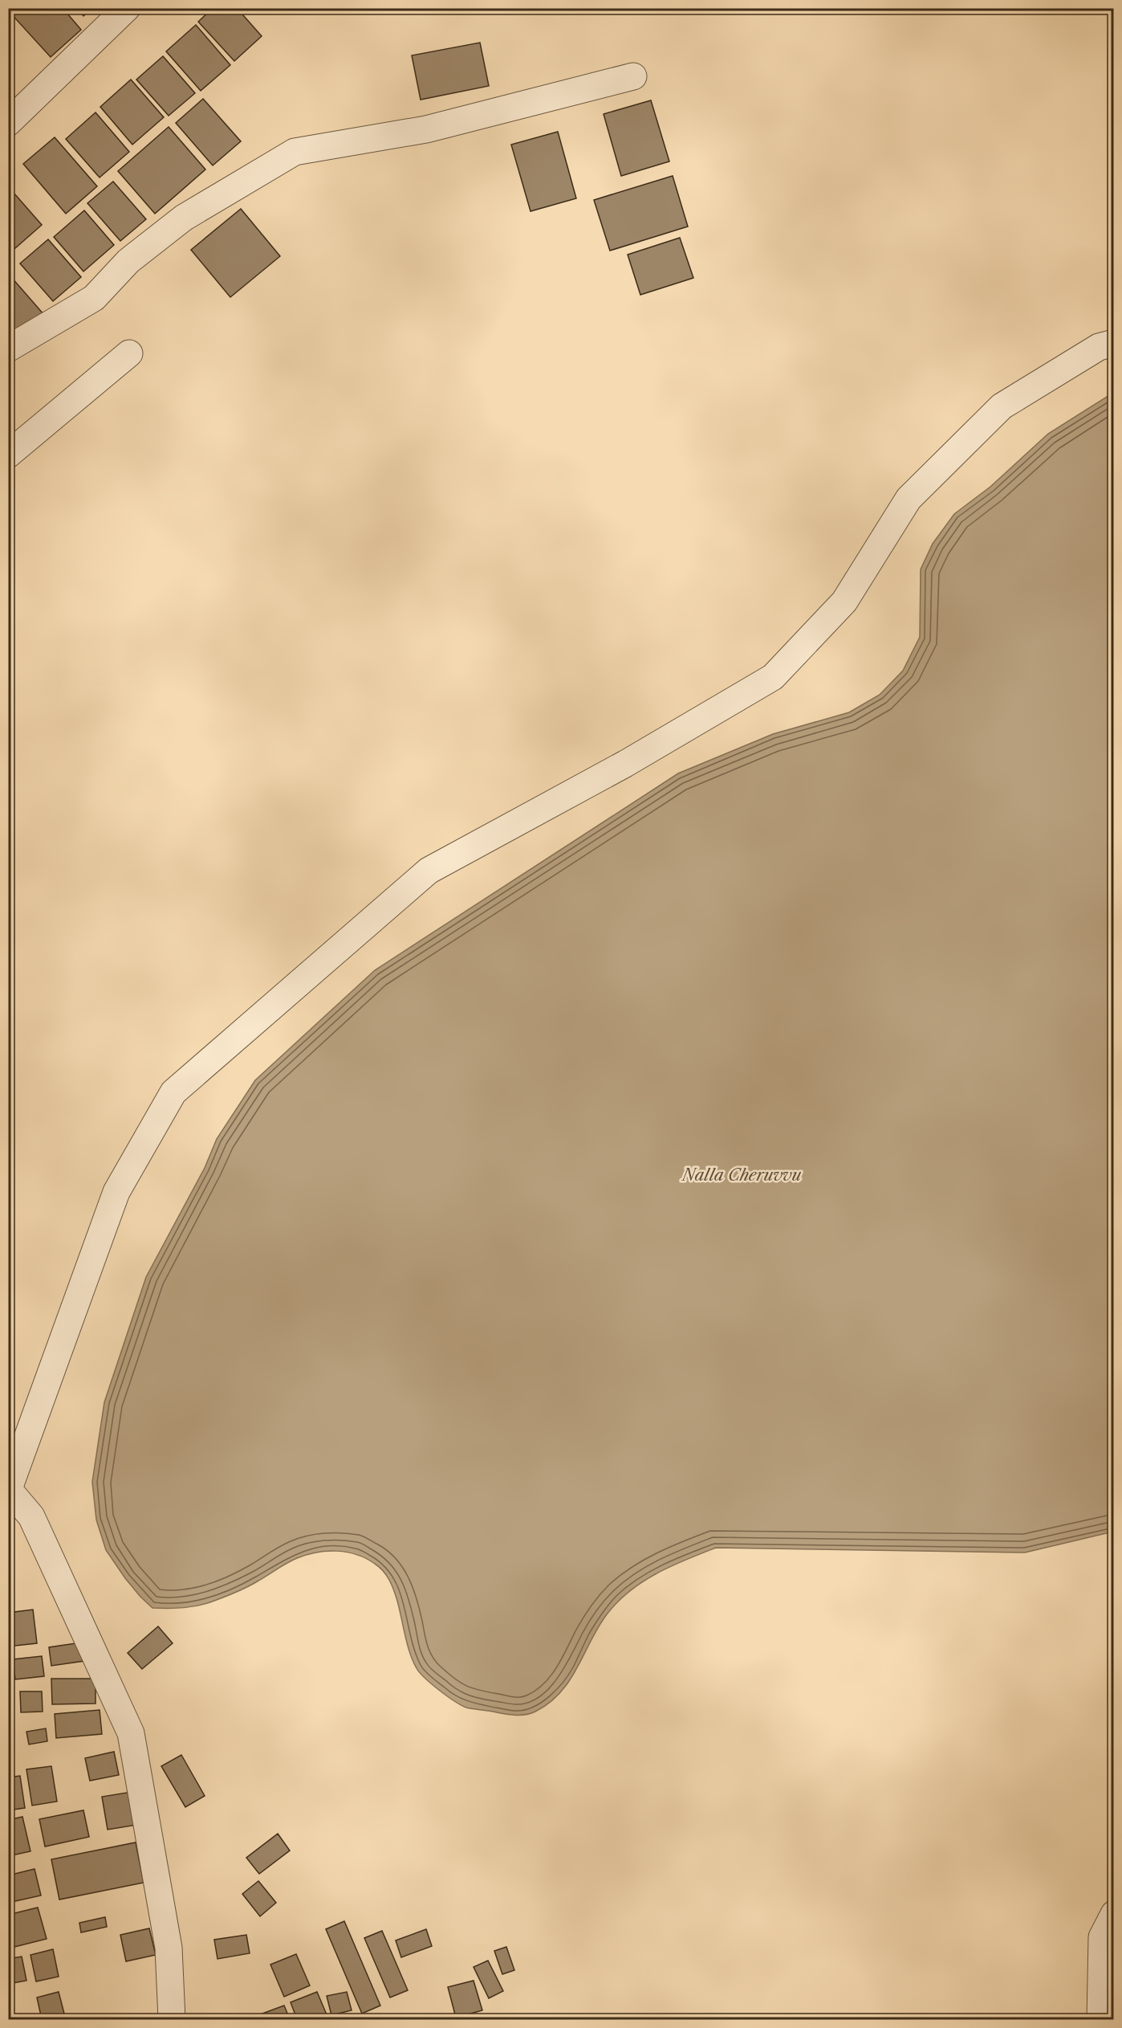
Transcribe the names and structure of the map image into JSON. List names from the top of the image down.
{
  "water": ["Nalla Cheruvvu"]
}
